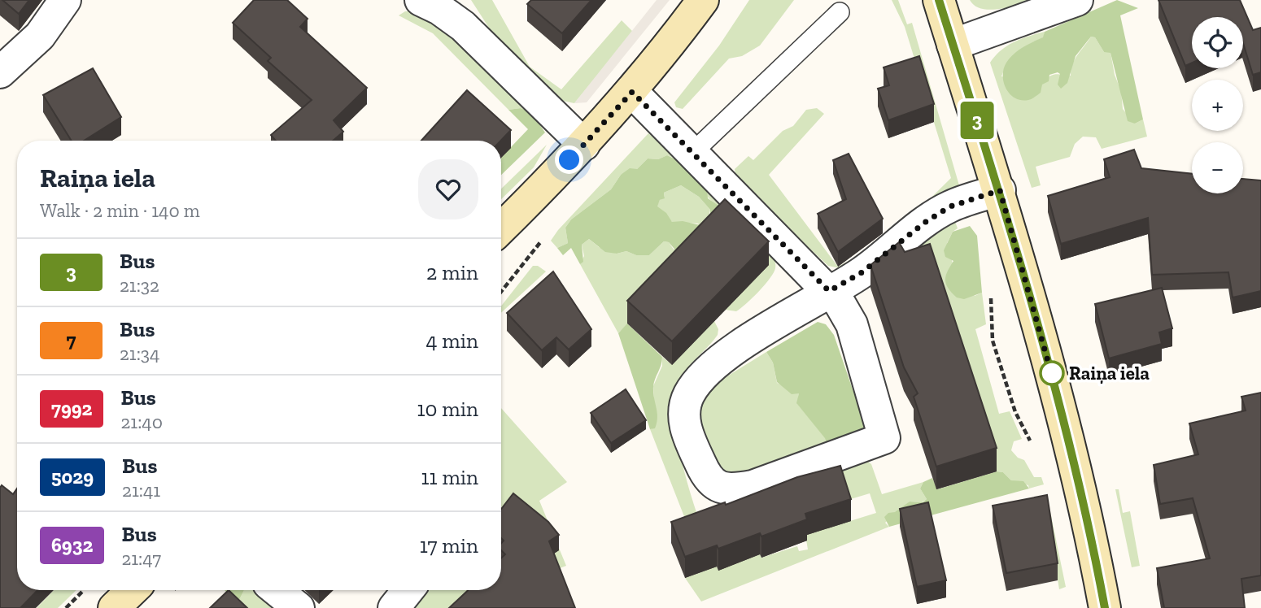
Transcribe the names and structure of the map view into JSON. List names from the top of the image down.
{
  "places": ["Raiņa iela"],
  "lines": ["bus line 3"],
  "page": {
    "on_map": "3",
    "map_buttons": ["+", "−"],
    "heading": ["Raiņa iela", "Walk · 2 min · 140 m"],
    "list": [
      {
        "mark": "3",
        "name": "Bus",
        "note": "21:32",
        "value": "2 min"
      },
      {
        "mark": "7",
        "name": "Bus",
        "note": "21:34",
        "value": "4 min"
      },
      {
        "mark": "7992",
        "name": "Bus",
        "note": "21:40",
        "value": "10 min"
      },
      {
        "mark": "5029",
        "name": "Bus",
        "note": "21:41",
        "value": "11 min"
      },
      {
        "mark": "6932",
        "name": "Bus",
        "note": "21:47",
        "value": "17 min"
      }
    ]
  }
}
